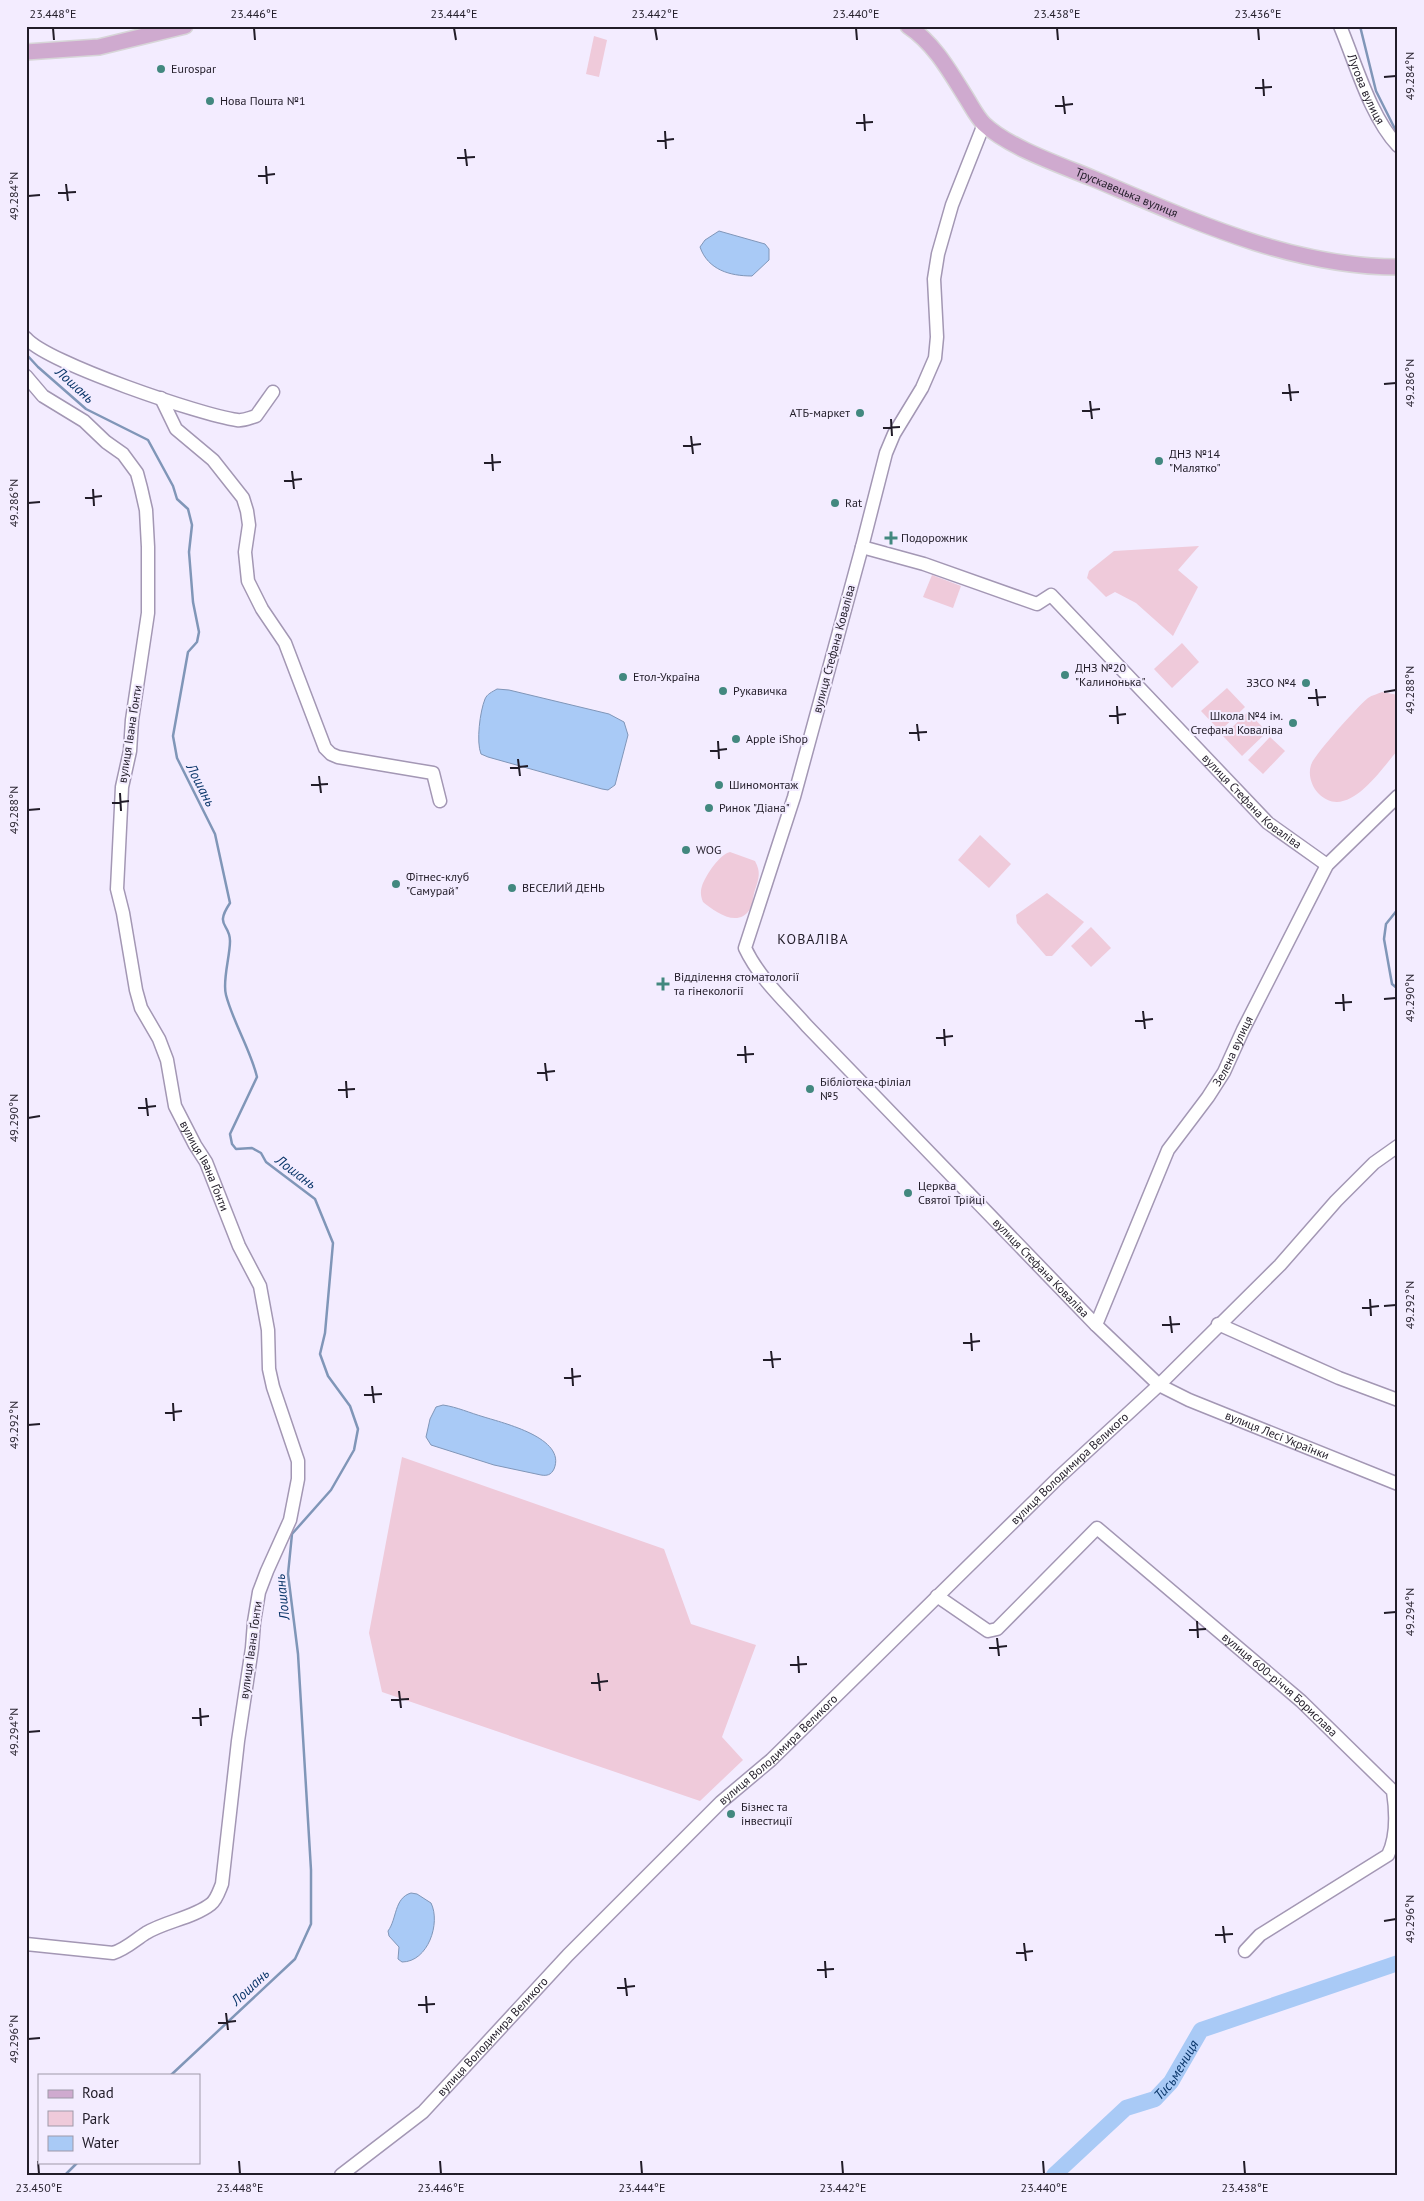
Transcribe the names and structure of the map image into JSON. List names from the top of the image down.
{
  "streets": {
    "main road": ["Трускавецька вулиця"],
    "street": [
      "Лугова вулиця",
      "вулиця Стефана Коваліва",
      "вулиця Івана Ґонти",
      "Зелена вулиця",
      "вулиця Лесі Українки",
      "вулиця Володимира Великого",
      "вулиця 600-річчя Борислава"
    ]
  },
  "crossings": [
    ["Трускавецька вулиця", "вулиця Стефана Коваліва"],
    ["вулиця Стефана Коваліва", "Зелена вулиця"],
    ["вулиця Стефана Коваліва", "вулиця Лесі Українки"],
    ["вулиця Стефана Коваліва", "вулиця Володимира Великого"],
    ["вулиця Лесі Українки", "вулиця Володимира Великого"],
    ["вулиця Володимира Великого", "вулиця 600-річчя Борислава"]
  ],
  "districts": ["КОВАЛІВА"],
  "water": ["Лошань", "Тисьмениця"],
  "places": {
    "other": [
      "Eurospar",
      "Нова Пошта №1",
      "АТБ-маркет",
      "ДНЗ №14 \"Малятко\"",
      "Rat",
      "ДНЗ №20 \"Калинонька\"",
      "Етол-Україна",
      "ЗЗСО №4",
      "Рукавичка",
      "Школа №4 ім. Стефана Коваліва",
      "Apple iShop",
      "Шиномонтаж",
      "Ринок \"Діана\"",
      "WOG",
      "Фітнес-клуб \"Самурай\"",
      "ВЕСЕЛИЙ ДЕНЬ",
      "Бібліотека-філіал №5",
      "Церква Святої Трійці",
      "Бізнес та інвестиції"
    ],
    "health": ["Подорожник", "Відділення стоматології та гінекології"]
  },
  "legend": ["Road", "Park", "Water"],
  "coordinates": [
    "23.448°E",
    "23.446°E",
    "23.444°E",
    "23.442°E",
    "23.440°E",
    "23.438°E",
    "23.436°E",
    "49.284°N",
    "49.286°N",
    "49.288°N",
    "49.290°N",
    "49.292°N",
    "49.294°N",
    "49.296°N",
    "23.450°E"
  ]
}
